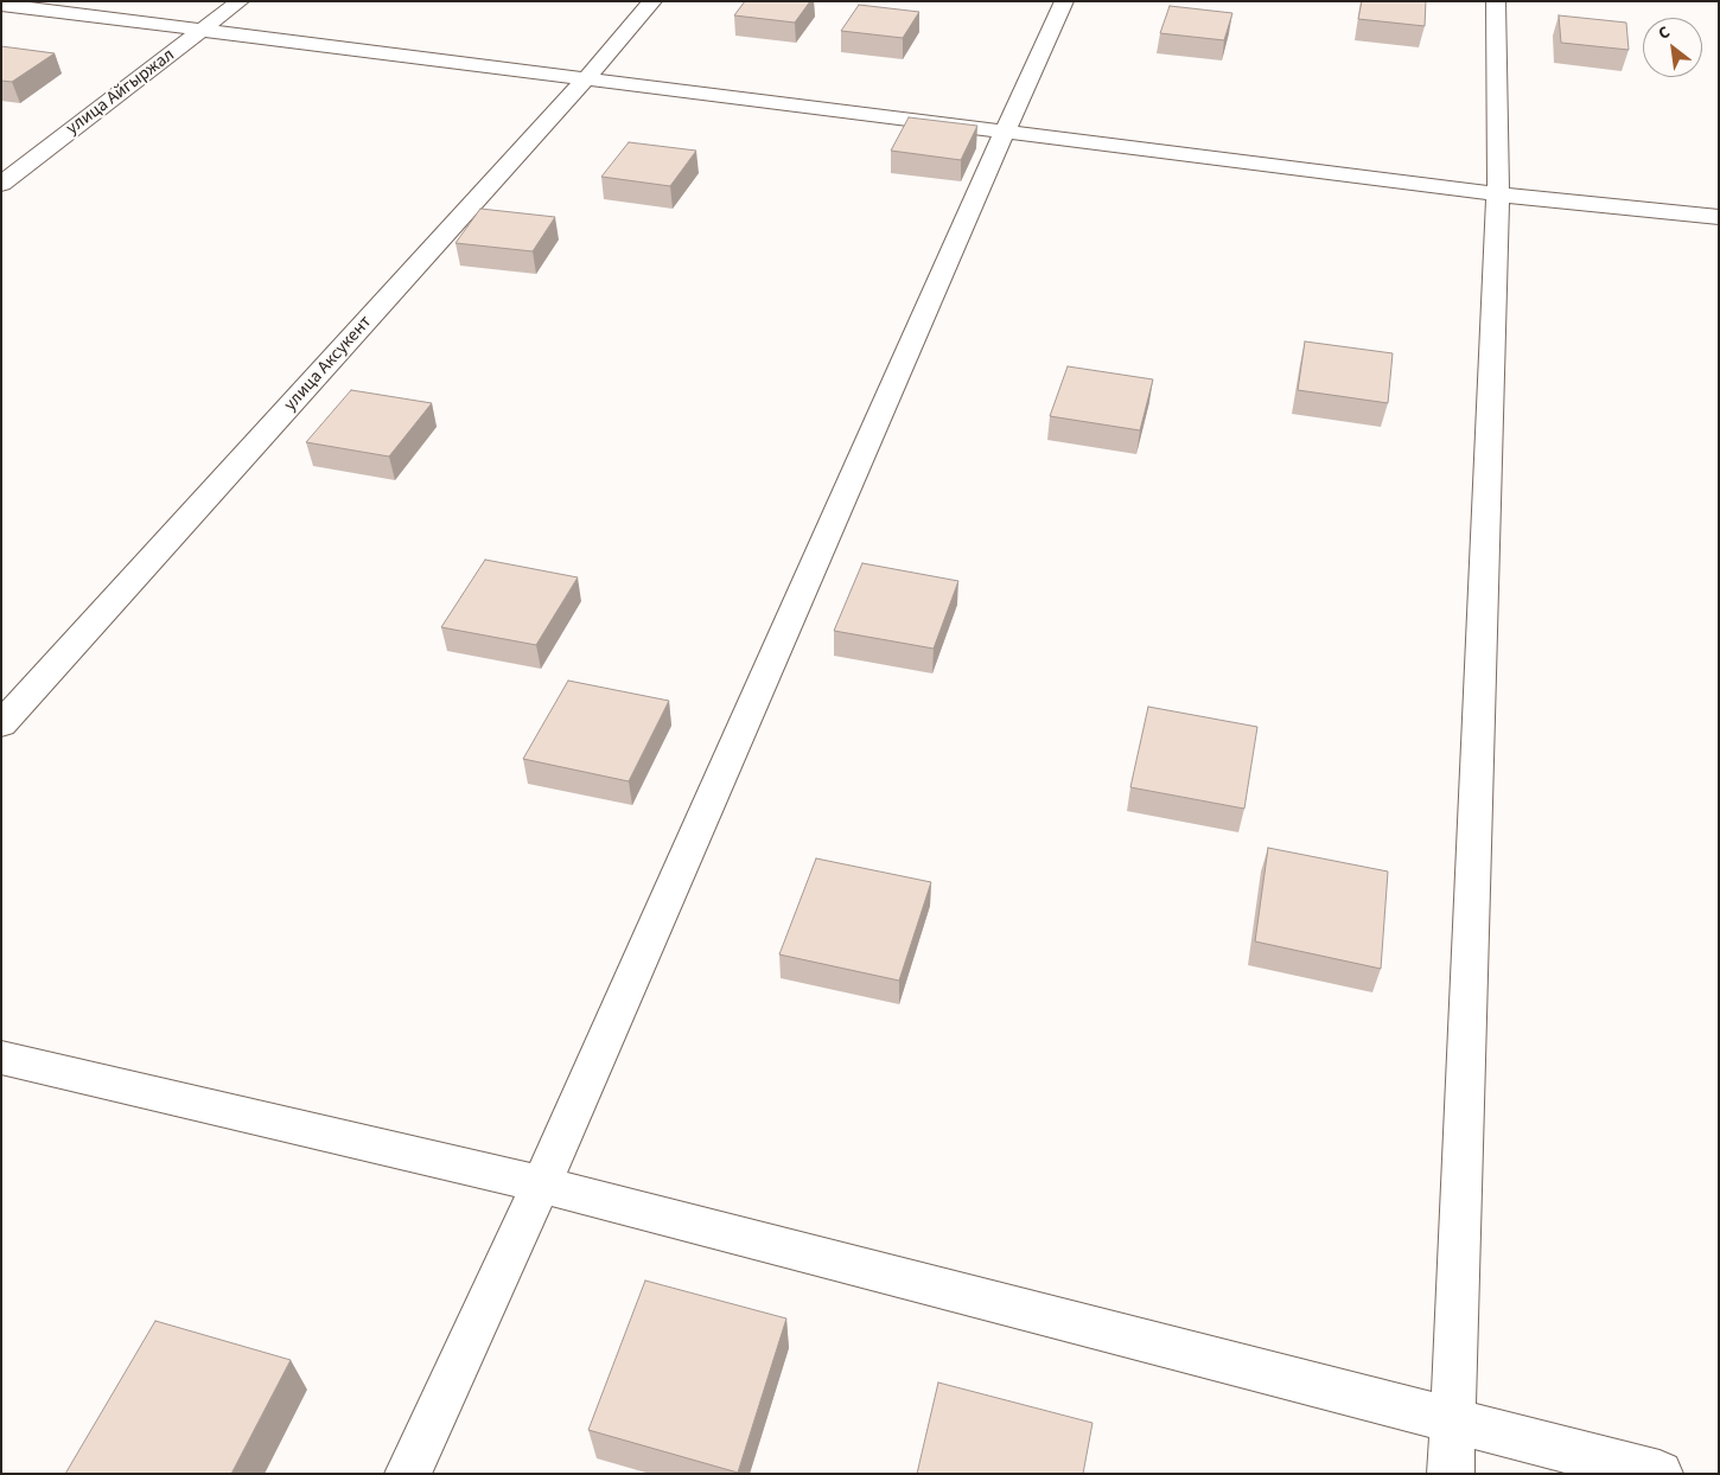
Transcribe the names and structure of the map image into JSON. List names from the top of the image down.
{
  "streets": {
    "street": ["улица Айгыржал", "улица Аксукент"]
  },
  "north": "top left"
}
